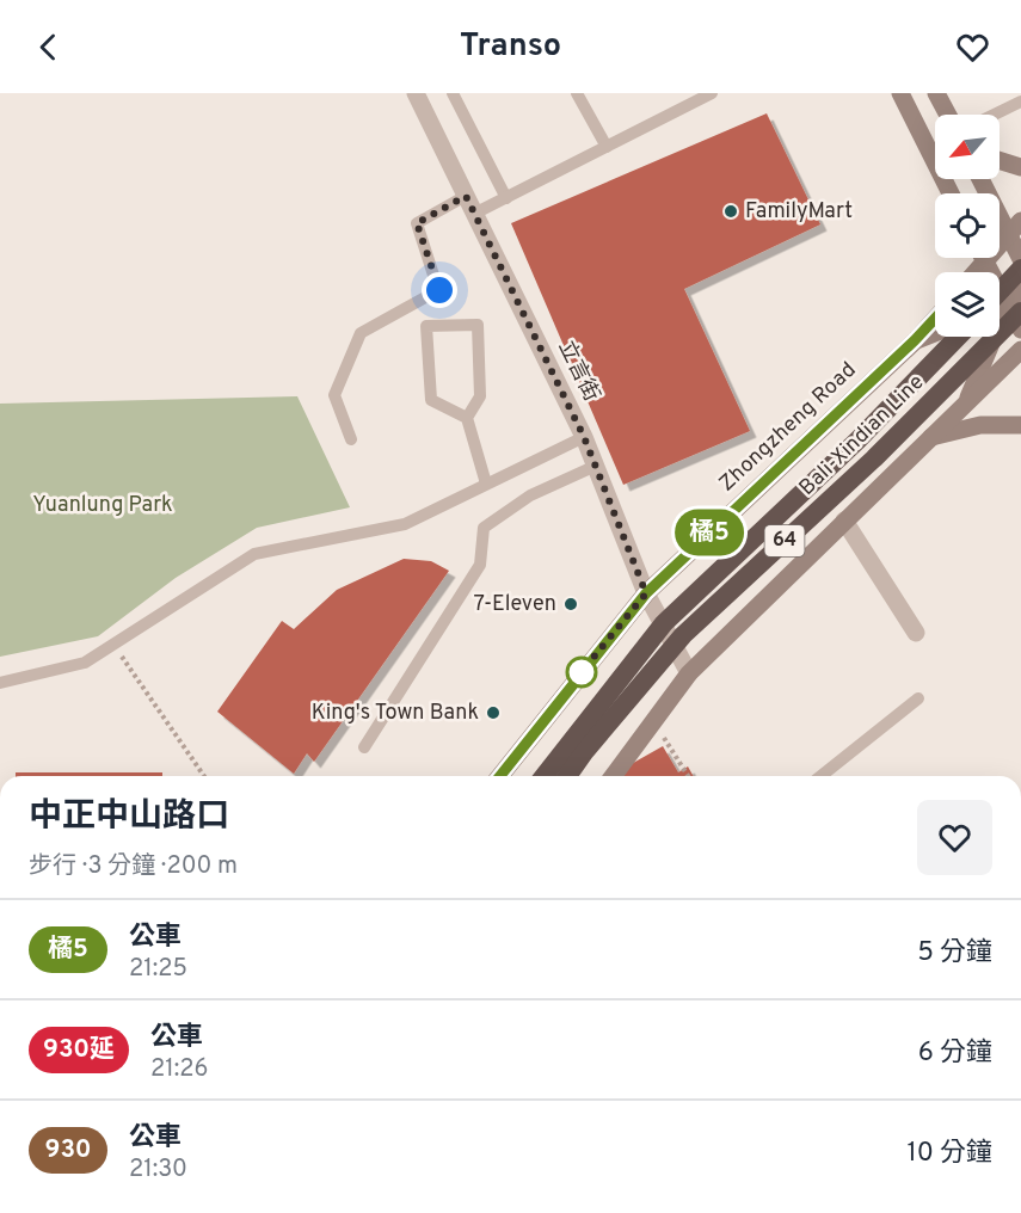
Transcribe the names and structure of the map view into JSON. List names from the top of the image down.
{
  "streets": {
    "highway": ["Bali-Xindian Line", "64"],
    "main road": ["Zhongzheng Road"],
    "street": ["立言街"]
  },
  "crossings": [
    ["立言街", "Zhongzheng Road"]
  ],
  "parks": ["Yuanlung Park"],
  "places": ["FamilyMart", "7-Eleven", "King's Town Bank"],
  "lines": ["bus line 橘5"],
  "north": "bottom left",
  "page": {
    "header": "Transo",
    "on_map": "橘5",
    "heading": ["中正中山路口", "步行 · 3 分鐘 · 200 m"],
    "list": [
      {
        "mark": "橘5",
        "name": "公車",
        "note": "21:25",
        "value": "5 分鐘"
      },
      {
        "mark": "930延",
        "name": "公車",
        "note": "21:26",
        "value": "6 分鐘"
      },
      {
        "mark": "930",
        "name": "公車",
        "note": "21:30",
        "value": "10 分鐘"
      }
    ]
  }
}
